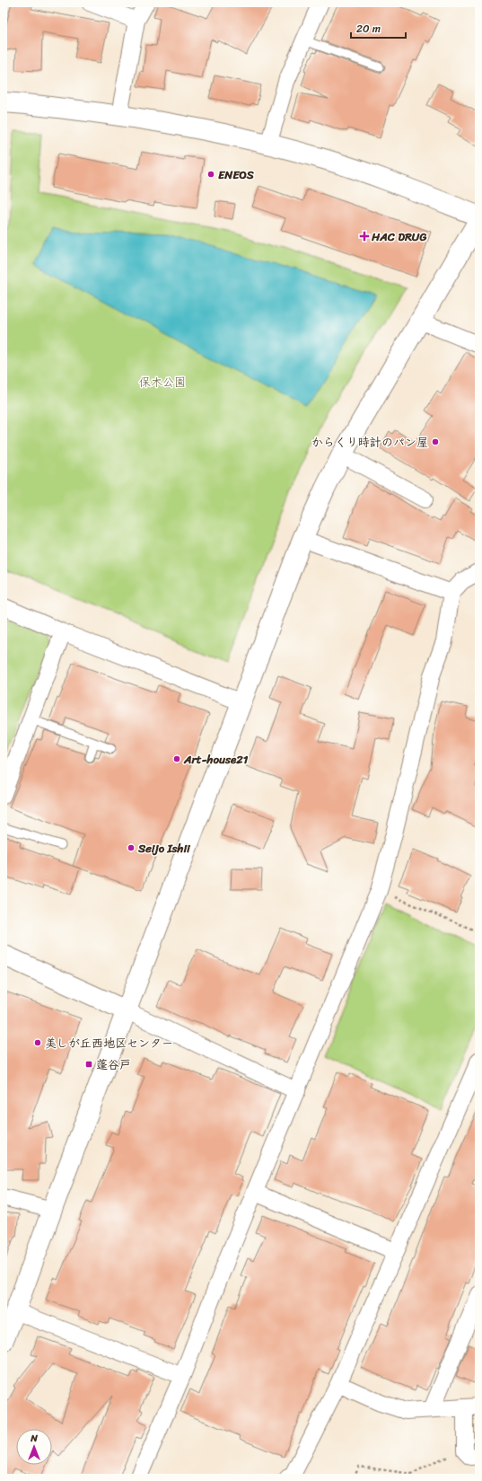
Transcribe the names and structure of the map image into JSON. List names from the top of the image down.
{
  "parks": ["保木公園"],
  "places": {
    "other": [
      "ENEOS",
      "からくり時計のパン屋",
      "Art-house21",
      "Seijo Ishii",
      "美しが丘西地区センター"
    ],
    "health": ["HAC DRUG"],
    "transit": ["蓬谷戸"]
  },
  "scale_bar": "20 m",
  "north": "top"
}
